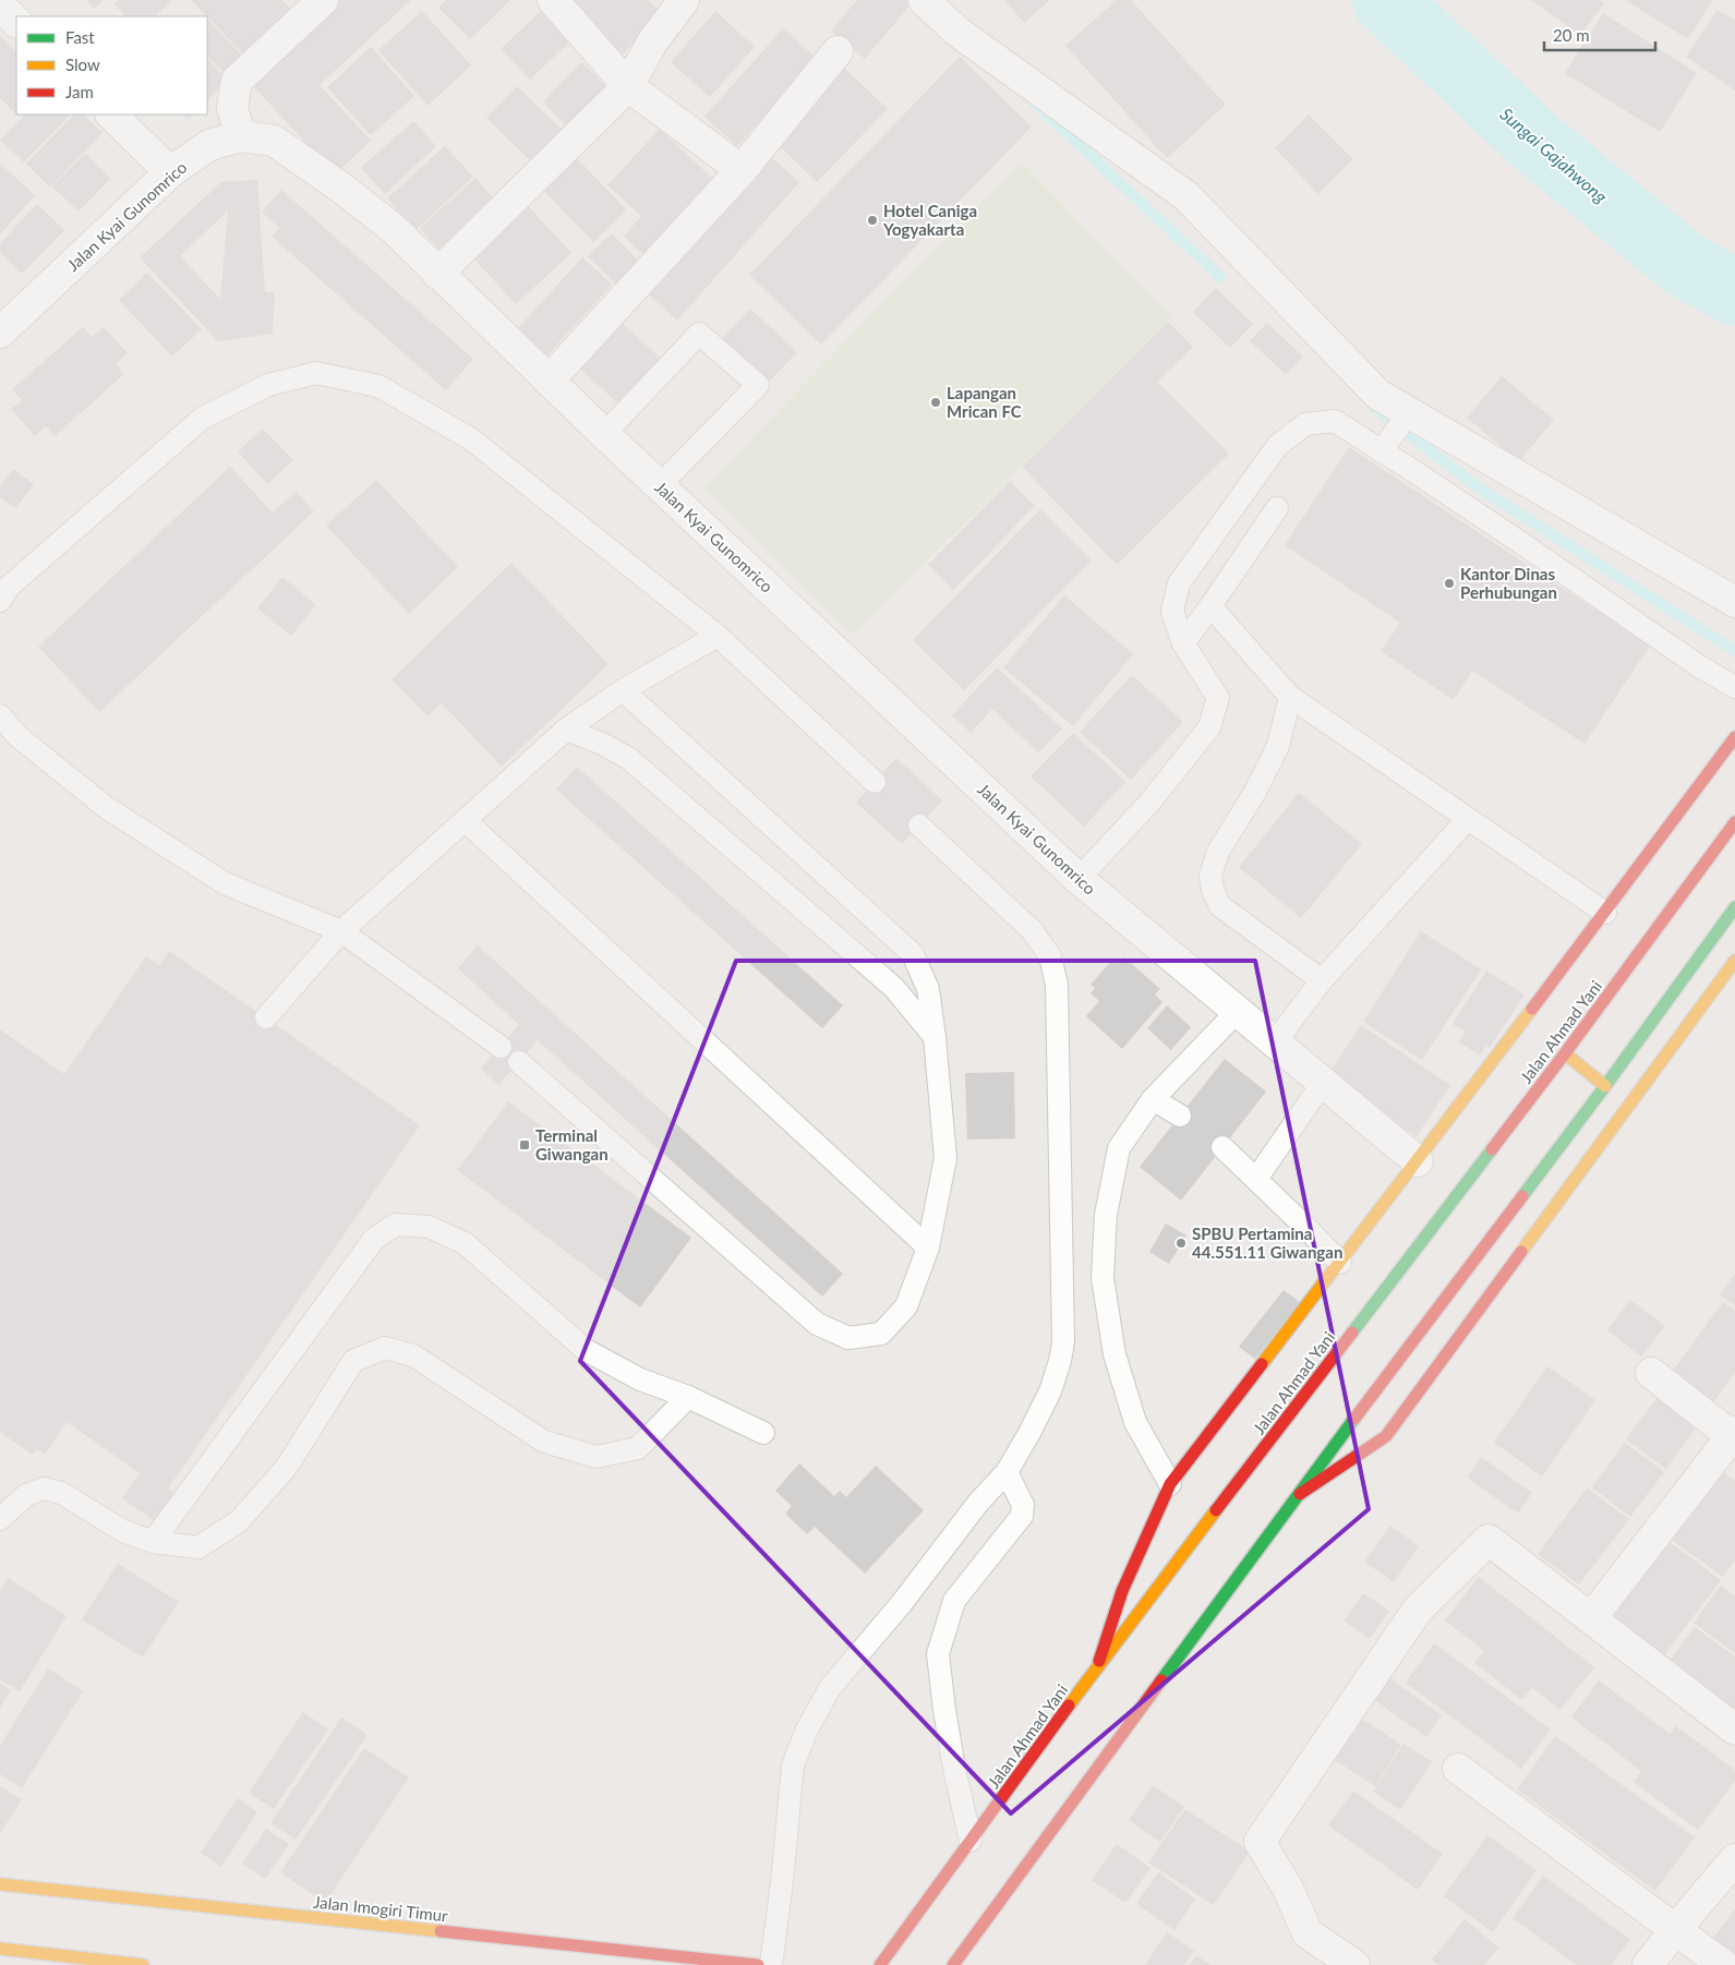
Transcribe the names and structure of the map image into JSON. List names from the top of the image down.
{
  "streets": {
    "main road": ["Jalan Ahmad Yani", "Jalan Imogiri Timur"],
    "street": ["Jalan Kyai Gunomrico"]
  },
  "water": ["Sungai Gajahwong"],
  "places": {
    "other": [
      "Hotel Caniga Yogyakarta",
      "Lapangan Mrican FC",
      "Kantor Dinas Perhubungan",
      "SPBU Pertamina 44.551.11 Giwangan"
    ],
    "transit": ["Terminal Giwangan"]
  },
  "legend": ["Fast", "Slow", "Jam"],
  "scale_bar": "20 m"
}
